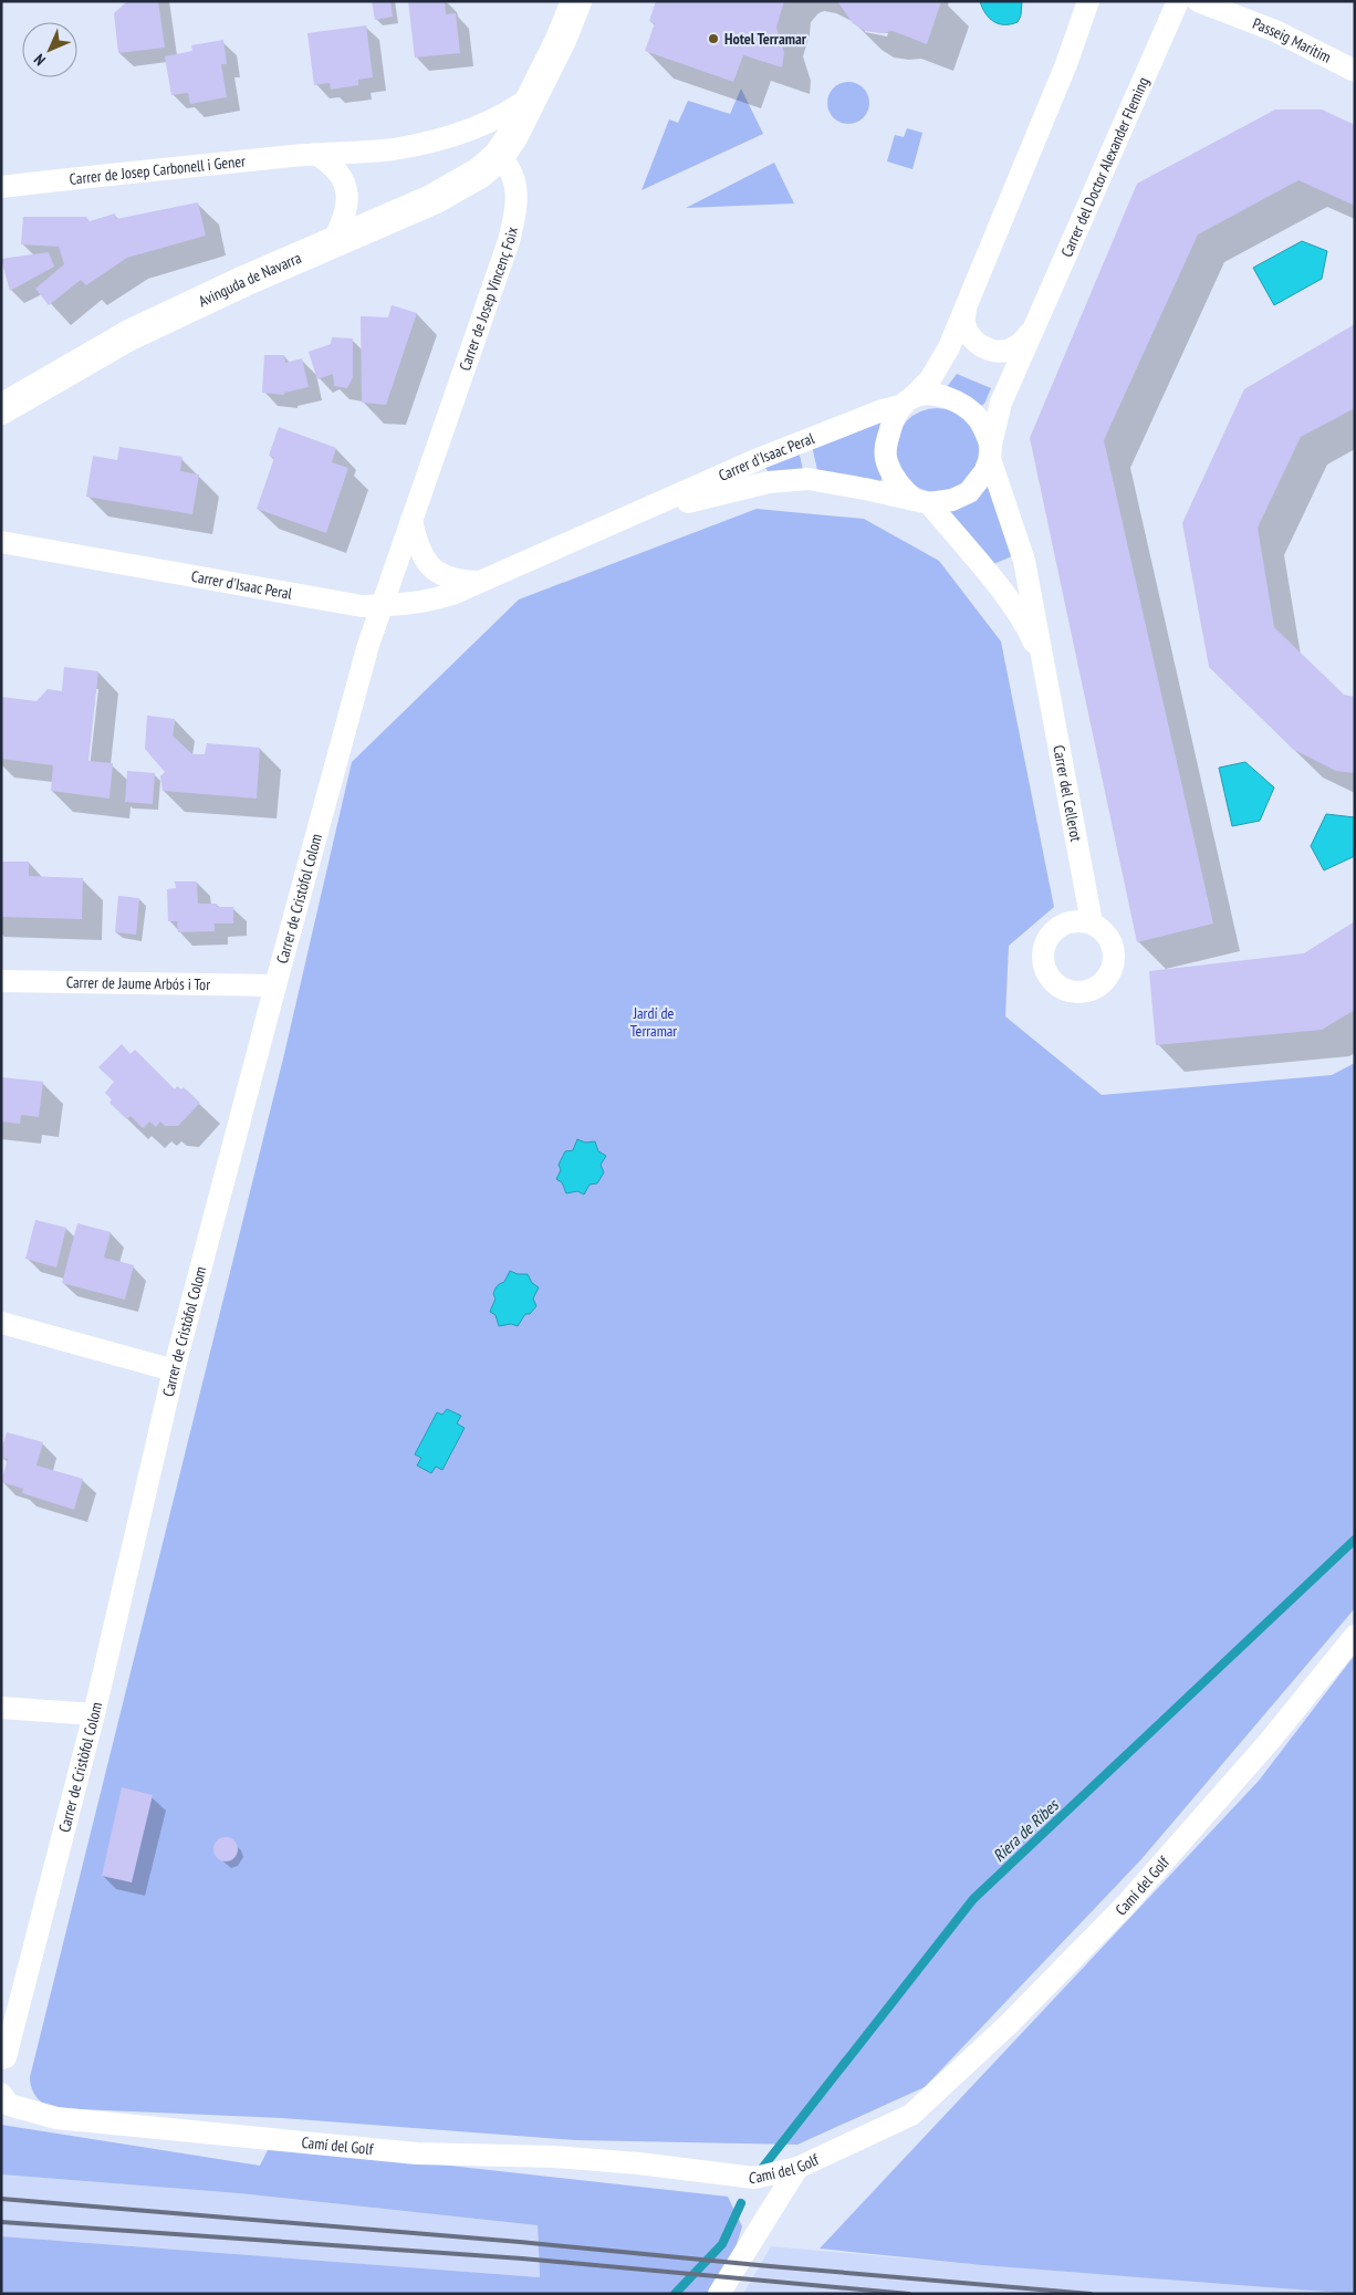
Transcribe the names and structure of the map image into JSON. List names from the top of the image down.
{
  "streets": {
    "street": [
      "Passeig Marítim",
      "Carrer del Doctor Alexander Fleming",
      "Carrer de Josep Carbonell i Gener",
      "Avinguda de Navarra",
      "Carrer de Josep Vincenç Foix",
      "Carrer d'Isaac Peral",
      "Carrer del Cellerot",
      "Carrer de Cristòfol Colom",
      "Carrer de Jaume Arbós i Tor",
      "Camí del Golf"
    ]
  },
  "crossings": [
    ["Carrer del Doctor Alexander Fleming", "Carrer d'Isaac Peral"],
    ["Carrer del Doctor Alexander Fleming", "Carrer del Cellerot"],
    ["Avinguda de Navarra", "Carrer de Josep Vincenç Foix"],
    ["Carrer de Josep Vincenç Foix", "Carrer d'Isaac Peral"],
    ["Carrer de Josep Vincenç Foix", "Carrer de Cristòfol Colom"],
    ["Carrer d'Isaac Peral", "Carrer del Cellerot"],
    ["Carrer d'Isaac Peral", "Carrer de Cristòfol Colom"],
    ["Carrer de Cristòfol Colom", "Carrer de Jaume Arbós i Tor"]
  ],
  "water": ["Riera de Ribes"],
  "parks": ["Jardí de Terramar"],
  "places": ["Hotel Terramar"],
  "north": "bottom left"
}
